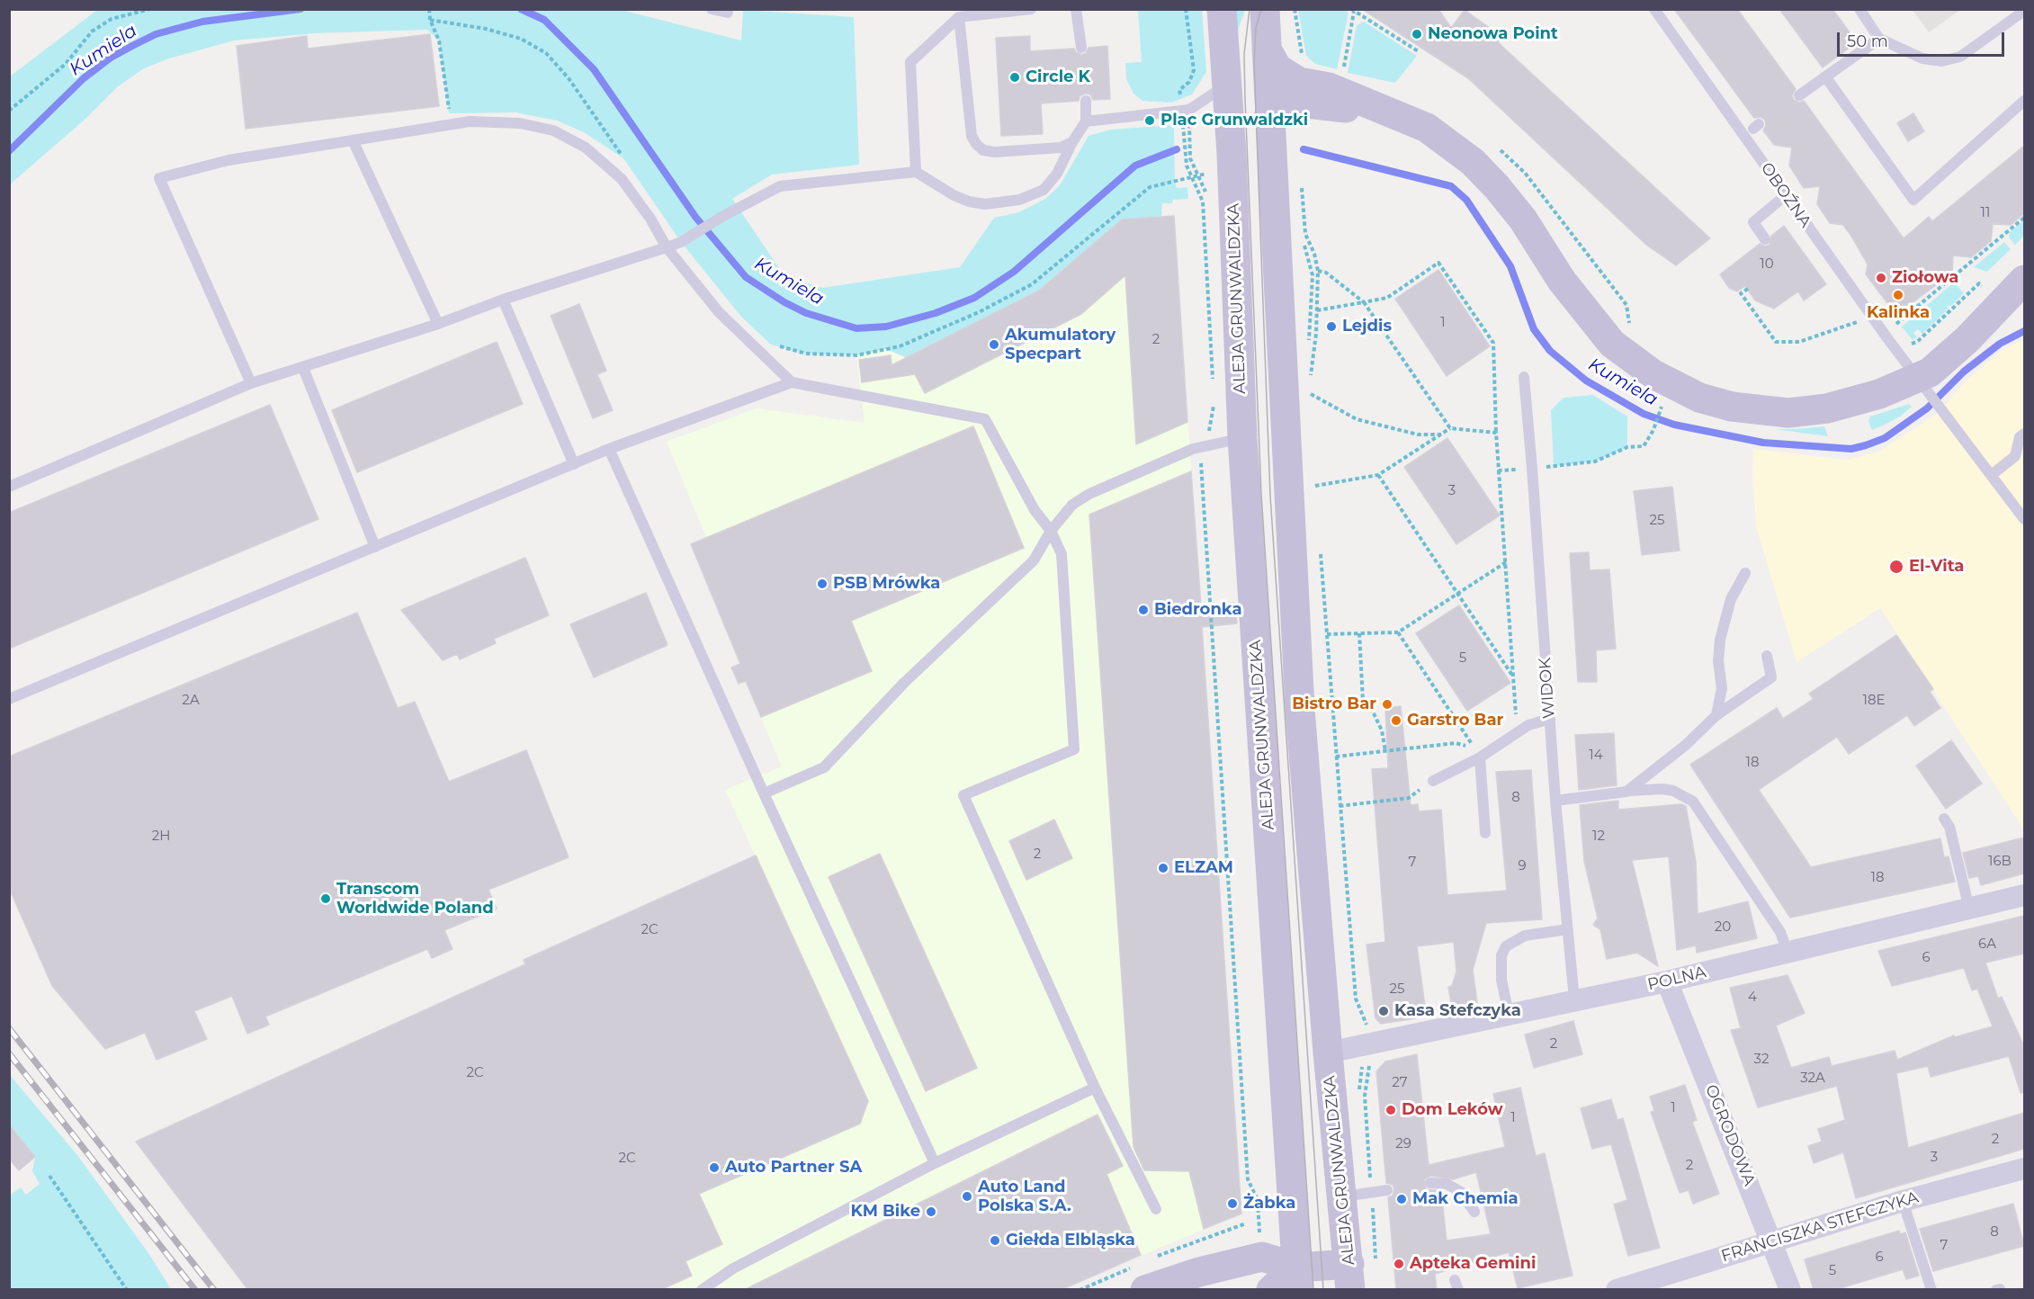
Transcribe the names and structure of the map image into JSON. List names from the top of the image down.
{
  "streets": {
    "main road": ["ALEJA GRUNWALDZKA"],
    "street": ["POLNA", "OGRODOWA", "FRANCISZKA STEFCZYKA"],
    "lane": ["OBOŹNA", "WIDOK"]
  },
  "crossings": [
    ["ALEJA GRUNWALDZKA", "POLNA"],
    ["WIDOK", "POLNA"],
    ["POLNA", "OGRODOWA"],
    ["OGRODOWA", "FRANCISZKA STEFCZYKA"]
  ],
  "water": ["Kumiela"],
  "places": [
    "Neonowa Point",
    "Circle K",
    "Plac Grunwaldzki",
    "Ziołowa",
    "Kalinka",
    "Lejdis",
    "Akumulatory Specpart",
    "El-Vita",
    "PSB Mrówka",
    "Biedronka",
    "Bistro Bar",
    "Garstro Bar",
    "ELZAM",
    "Transcom Worldwide Poland",
    "Kasa Stefczyka",
    "Dom Leków",
    "Auto Partner SA",
    "Auto Land Polska S.A.",
    "Mak Chemia",
    "Żabka",
    "KM Bike",
    "Giełda Elbląska",
    "Apteka Gemini"
  ],
  "house_numbers": [
    "11",
    "10",
    "1",
    "2",
    "3",
    "25",
    "5",
    "2A",
    "18E",
    "14",
    "18",
    "8",
    "2H",
    "12",
    "2",
    "16B",
    "7",
    "9",
    "18",
    "20",
    "2C",
    "6A",
    "6",
    "25",
    "4",
    "2",
    "32",
    "2C",
    "32A",
    "27",
    "1",
    "1",
    "2",
    "29",
    "3",
    "2C",
    "2",
    "8",
    "7",
    "6",
    "5"
  ],
  "scale_bar": "50 m"
}
